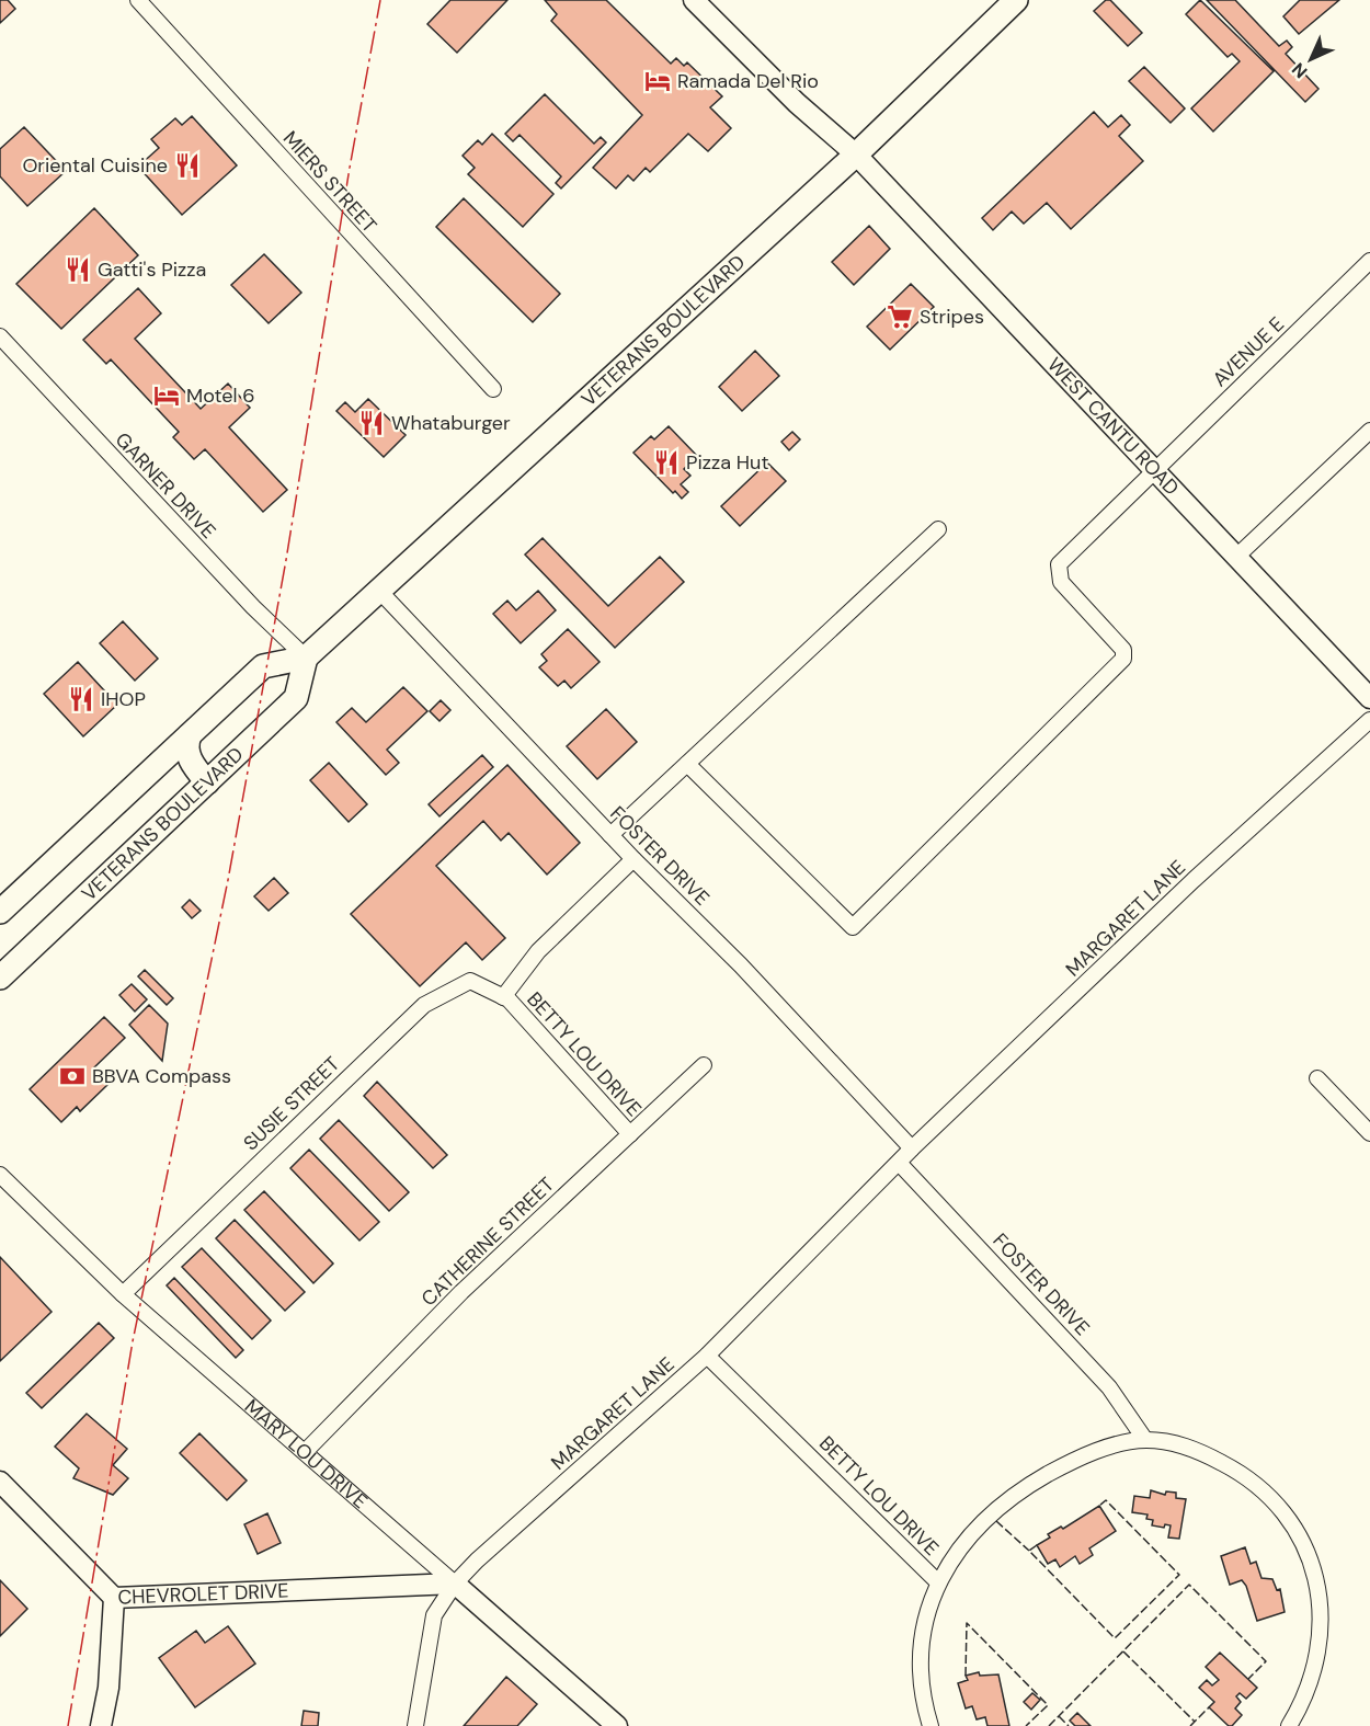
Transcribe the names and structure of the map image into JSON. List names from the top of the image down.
{
  "streets": {
    "main road": ["VETERANS BOULEVARD"],
    "street": [
      "MIERS STREET",
      "AVENUE E",
      "WEST CANTU ROAD",
      "GARNER DRIVE",
      "FOSTER DRIVE",
      "MARGARET LANE",
      "BETTY LOU DRIVE",
      "SUSIE STREET",
      "CATHERINE STREET",
      "MARY LOU DRIVE",
      "CHEVROLET DRIVE"
    ]
  },
  "crossings": [
    ["VETERANS BOULEVARD", "WEST CANTU ROAD"],
    ["VETERANS BOULEVARD", "GARNER DRIVE"],
    ["VETERANS BOULEVARD", "FOSTER DRIVE"],
    ["AVENUE E", "WEST CANTU ROAD"],
    ["FOSTER DRIVE", "MARGARET LANE"],
    ["FOSTER DRIVE", "BETTY LOU DRIVE"],
    ["MARGARET LANE", "BETTY LOU DRIVE"],
    ["MARGARET LANE", "MARY LOU DRIVE"],
    ["MARGARET LANE", "CHEVROLET DRIVE"],
    ["BETTY LOU DRIVE", "SUSIE STREET"],
    ["BETTY LOU DRIVE", "CATHERINE STREET"],
    ["SUSIE STREET", "MARY LOU DRIVE"],
    ["CATHERINE STREET", "MARY LOU DRIVE"],
    ["MARY LOU DRIVE", "CHEVROLET DRIVE"]
  ],
  "places": {
    "hotel": ["Ramada Del Rio", "Motel 6"],
    "restaurant": [
      "Oriental Cuisine",
      "Gatti's Pizza",
      "Whataburger",
      "Pizza Hut",
      "IHOP"
    ],
    "supermarket": ["Stripes"],
    "bank": ["BBVA Compass"]
  },
  "north": "bottom left"
}
